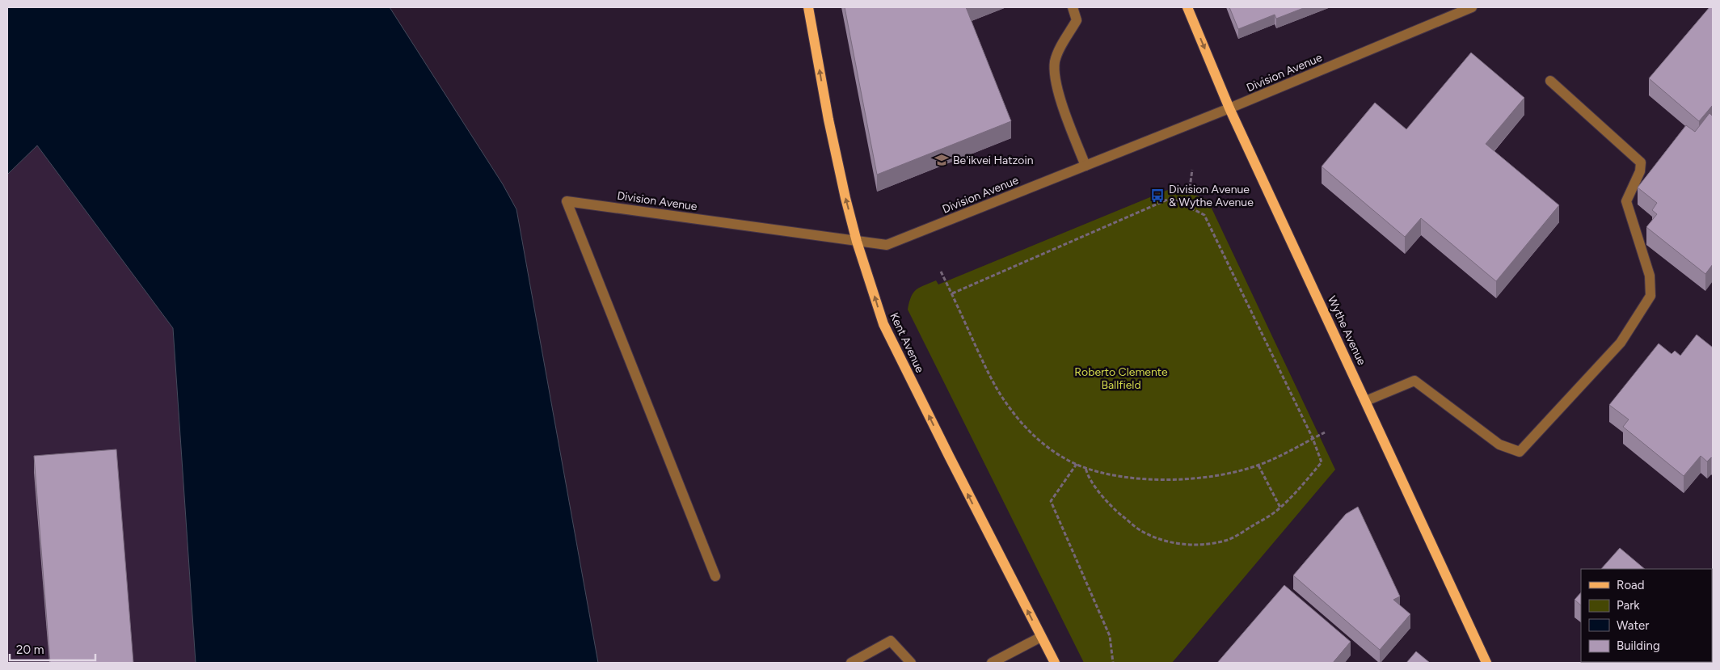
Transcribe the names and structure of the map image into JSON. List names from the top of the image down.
{
  "streets": {
    "main road": ["Wythe Avenue", "Kent Avenue"],
    "street": ["Division Avenue"]
  },
  "crossings": [
    ["Division Avenue", "Wythe Avenue"],
    ["Division Avenue", "Kent Avenue"]
  ],
  "one_way": ["Kent Avenue"],
  "parks": ["Roberto Clemente Ballfield"],
  "places": {
    "school or university": ["Be'ikvei Hatzoin"],
    "bus stop": ["Division Avenue & Wythe Avenue"]
  },
  "legend": [
    "Road",
    "Park",
    "Water",
    "Building"
  ],
  "scale_bar": "20 m"
}
